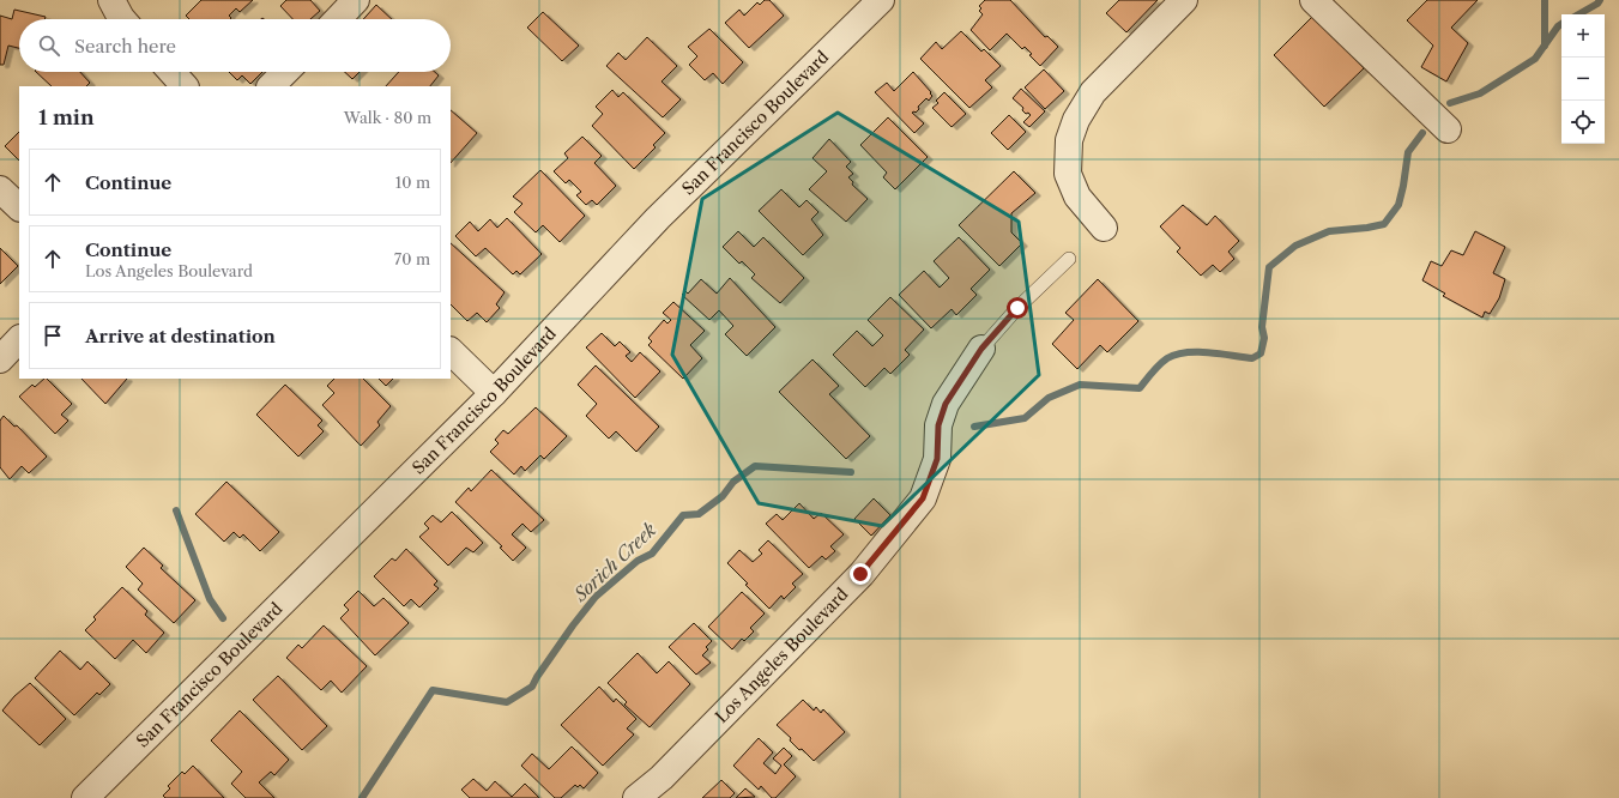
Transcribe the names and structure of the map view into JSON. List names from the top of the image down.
{
  "streets": {
    "street": ["San Francisco Boulevard", "Los Angeles Boulevard"]
  },
  "water": ["Sorich Creek"],
  "page": {
    "map_buttons": ["+", "−"],
    "search": "Search here",
    "heading": ["1 min", "Walk · 80 m"],
    "list": [
      ["Continue", "10 m"],
      ["Continue", "Los Angeles Boulevard", "70 m"],
      "Arrive at destination"
    ]
  }
}
